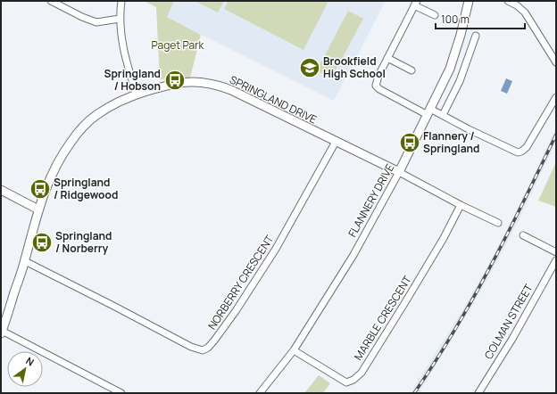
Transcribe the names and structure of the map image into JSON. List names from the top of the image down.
{
  "streets": {
    "street": [
      "SPRINGLAND DRIVE",
      "FLANNERY DRIVE",
      "NORBERRY CRESCENT",
      "MARBLE CRESCENT",
      "COLMAN STREET"
    ]
  },
  "crossings": [
    ["SPRINGLAND DRIVE", "FLANNERY DRIVE"],
    ["SPRINGLAND DRIVE", "NORBERRY CRESCENT"],
    ["SPRINGLAND DRIVE", "MARBLE CRESCENT"],
    ["FLANNERY DRIVE", "MARBLE CRESCENT"]
  ],
  "parks": ["Paget Park"],
  "places": {
    "school or university": ["Brookfield High School"],
    "bus stop": [
      "Springland / Hobson",
      "Flannery / Springland",
      "Springland / Ridgewood",
      "Springland / Norberry"
    ]
  },
  "scale_bar": "100 m",
  "north": "top right"
}
